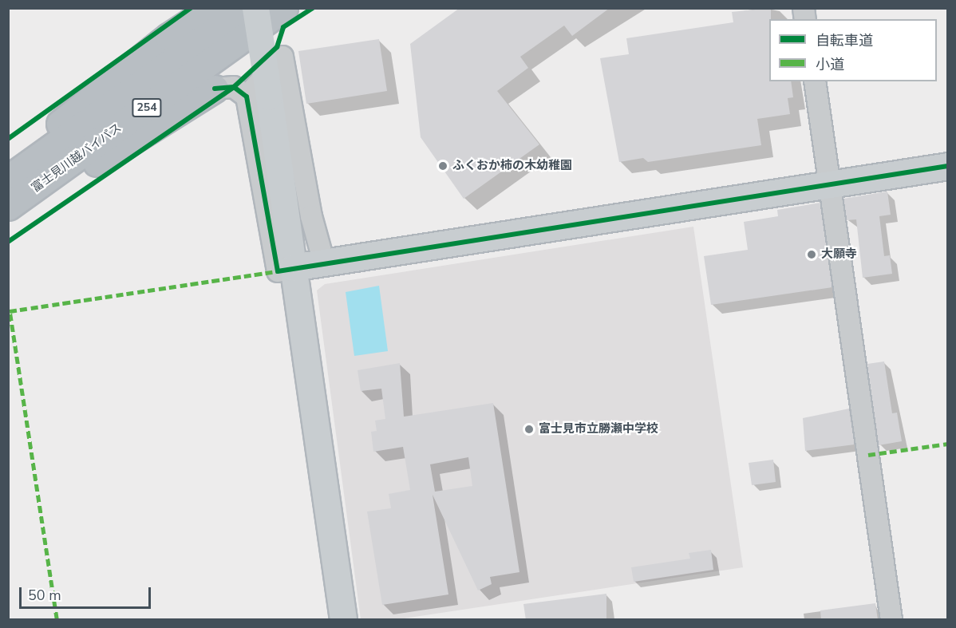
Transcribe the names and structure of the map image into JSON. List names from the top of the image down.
{
  "streets": {
    "highway": ["254", "富士見川越バイパス"]
  },
  "places": ["ふくおか柿の木幼稚園", "大願寺", "富士見市立勝瀬中学校"],
  "legend": ["自転車道", "小道"],
  "scale_bar": "50 m"
}
